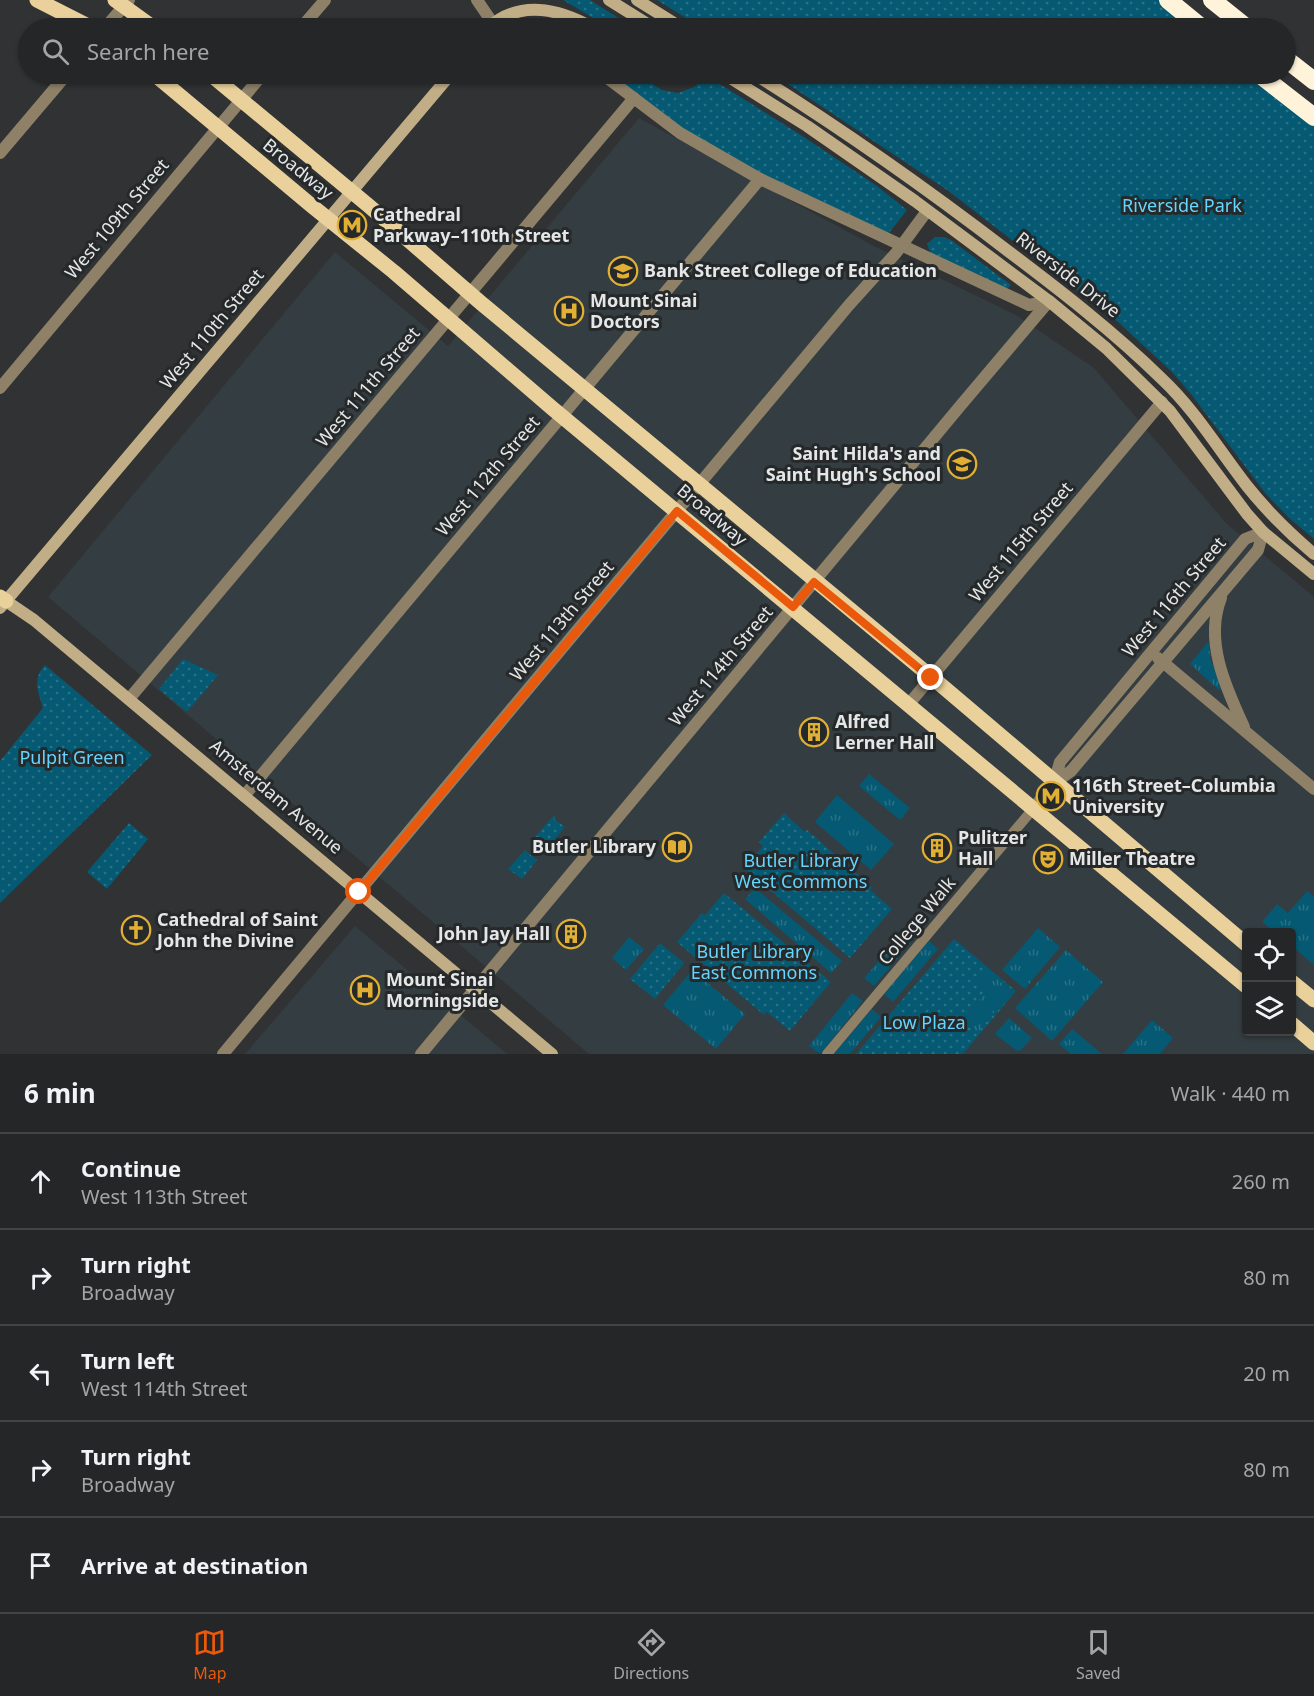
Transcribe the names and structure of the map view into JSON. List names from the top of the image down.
{
  "streets": {
    "main road": [
      "Broadway",
      "Riverside Drive",
      "West 110th Street",
      "Amsterdam Avenue"
    ],
    "street": [
      "West 109th Street",
      "West 111th Street",
      "West 112th Street",
      "West 115th Street",
      "West 116th Street",
      "West 113th Street",
      "West 114th Street",
      "College Walk"
    ]
  },
  "crossings": [
    ["Broadway", "West 109th Street"],
    ["Broadway", "West 110th Street"],
    ["Broadway", "West 111th Street"],
    ["Broadway", "West 112th Street"],
    ["Broadway", "West 115th Street"],
    ["Broadway", "West 116th Street"],
    ["Broadway", "West 113th Street"],
    ["Broadway", "West 114th Street"],
    ["Broadway", "College Walk"],
    ["Riverside Drive", "West 111th Street"],
    ["Riverside Drive", "West 112th Street"],
    ["Riverside Drive", "West 115th Street"],
    ["Riverside Drive", "West 116th Street"],
    ["Riverside Drive", "West 113th Street"],
    ["Riverside Drive", "West 114th Street"],
    ["West 110th Street", "Amsterdam Avenue"],
    ["West 111th Street", "Amsterdam Avenue"],
    ["West 112th Street", "Amsterdam Avenue"],
    ["West 116th Street", "College Walk"],
    ["West 113th Street", "Amsterdam Avenue"],
    ["West 114th Street", "Amsterdam Avenue"]
  ],
  "parks": [
    "Riverside Park",
    "Pulpit Green",
    "Butler Library West Commons",
    "Butler Library East Commons",
    "Low Plaza"
  ],
  "places": {
    "metro station": ["Cathedral Parkway–110th Street", "116th Street–Columbia University"],
    "school or university": ["Bank Street College of Education", "Saint Hilda's and Saint Hugh's School"],
    "hospital": ["Mount Sinai Doctors", "Mount Sinai Morningside"],
    "building": ["Alfred Lerner Hall", "Pulitzer Hall", "John Jay Hall"],
    "library": ["Butler Library"],
    "theatre": ["Miller Theatre"],
    "church": ["Cathedral of Saint John the Divine"]
  },
  "page": {
    "search": "Search here",
    "heading": ["6 min", "Walk · 440 m"],
    "list": [
      ["Continue", "West 113th Street", "260 m"],
      ["Turn right", "Broadway", "80 m"],
      ["Turn left", "West 114th Street", "20 m"],
      ["Turn right", "Broadway", "80 m"],
      "Arrive at destination"
    ],
    "nav": ["Map", "Directions", "Saved"]
  }
}
